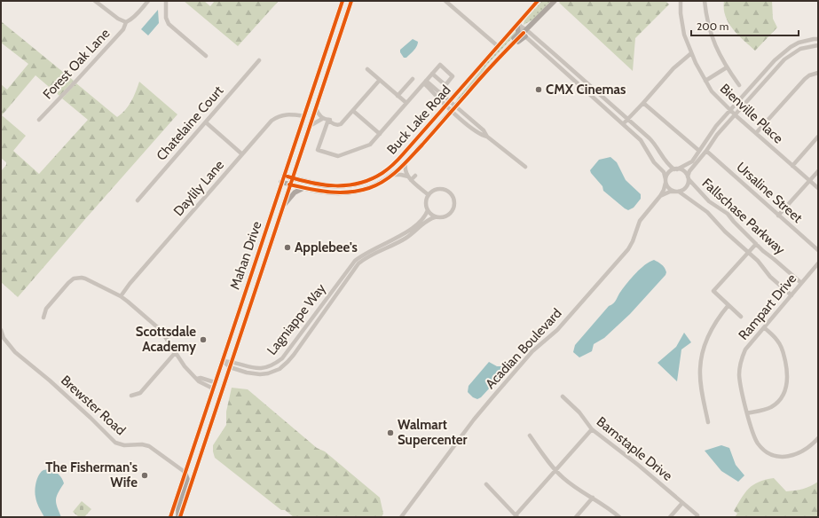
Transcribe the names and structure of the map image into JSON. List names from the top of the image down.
{
  "streets": {
    "main road": ["Buck Lake Road", "Mahan Drive"],
    "street": [
      "Forest Oak Lane",
      "Bienville Place",
      "Chatelaine Court",
      "Daylily Lane",
      "Ursaline Street",
      "Fallschase Parkway",
      "Rampart Drive",
      "Lagniappe Way",
      "Acadian Boulevard",
      "Brewster Road",
      "Barnstaple Drive"
    ]
  },
  "crossings": [
    ["Buck Lake Road", "Mahan Drive"],
    ["Daylily Lane", "Mahan Drive"],
    ["Fallschase Parkway", "Rampart Drive"],
    ["Fallschase Parkway", "Acadian Boulevard"],
    ["Mahan Drive", "Lagniappe Way"],
    ["Mahan Drive", "Brewster Road"]
  ],
  "places": [
    "CMX Cinemas",
    "Applebee's",
    "Scottsdale Academy",
    "Walmart Supercenter",
    "The Fisherman's Wife"
  ],
  "scale_bar": "200 m"
}
